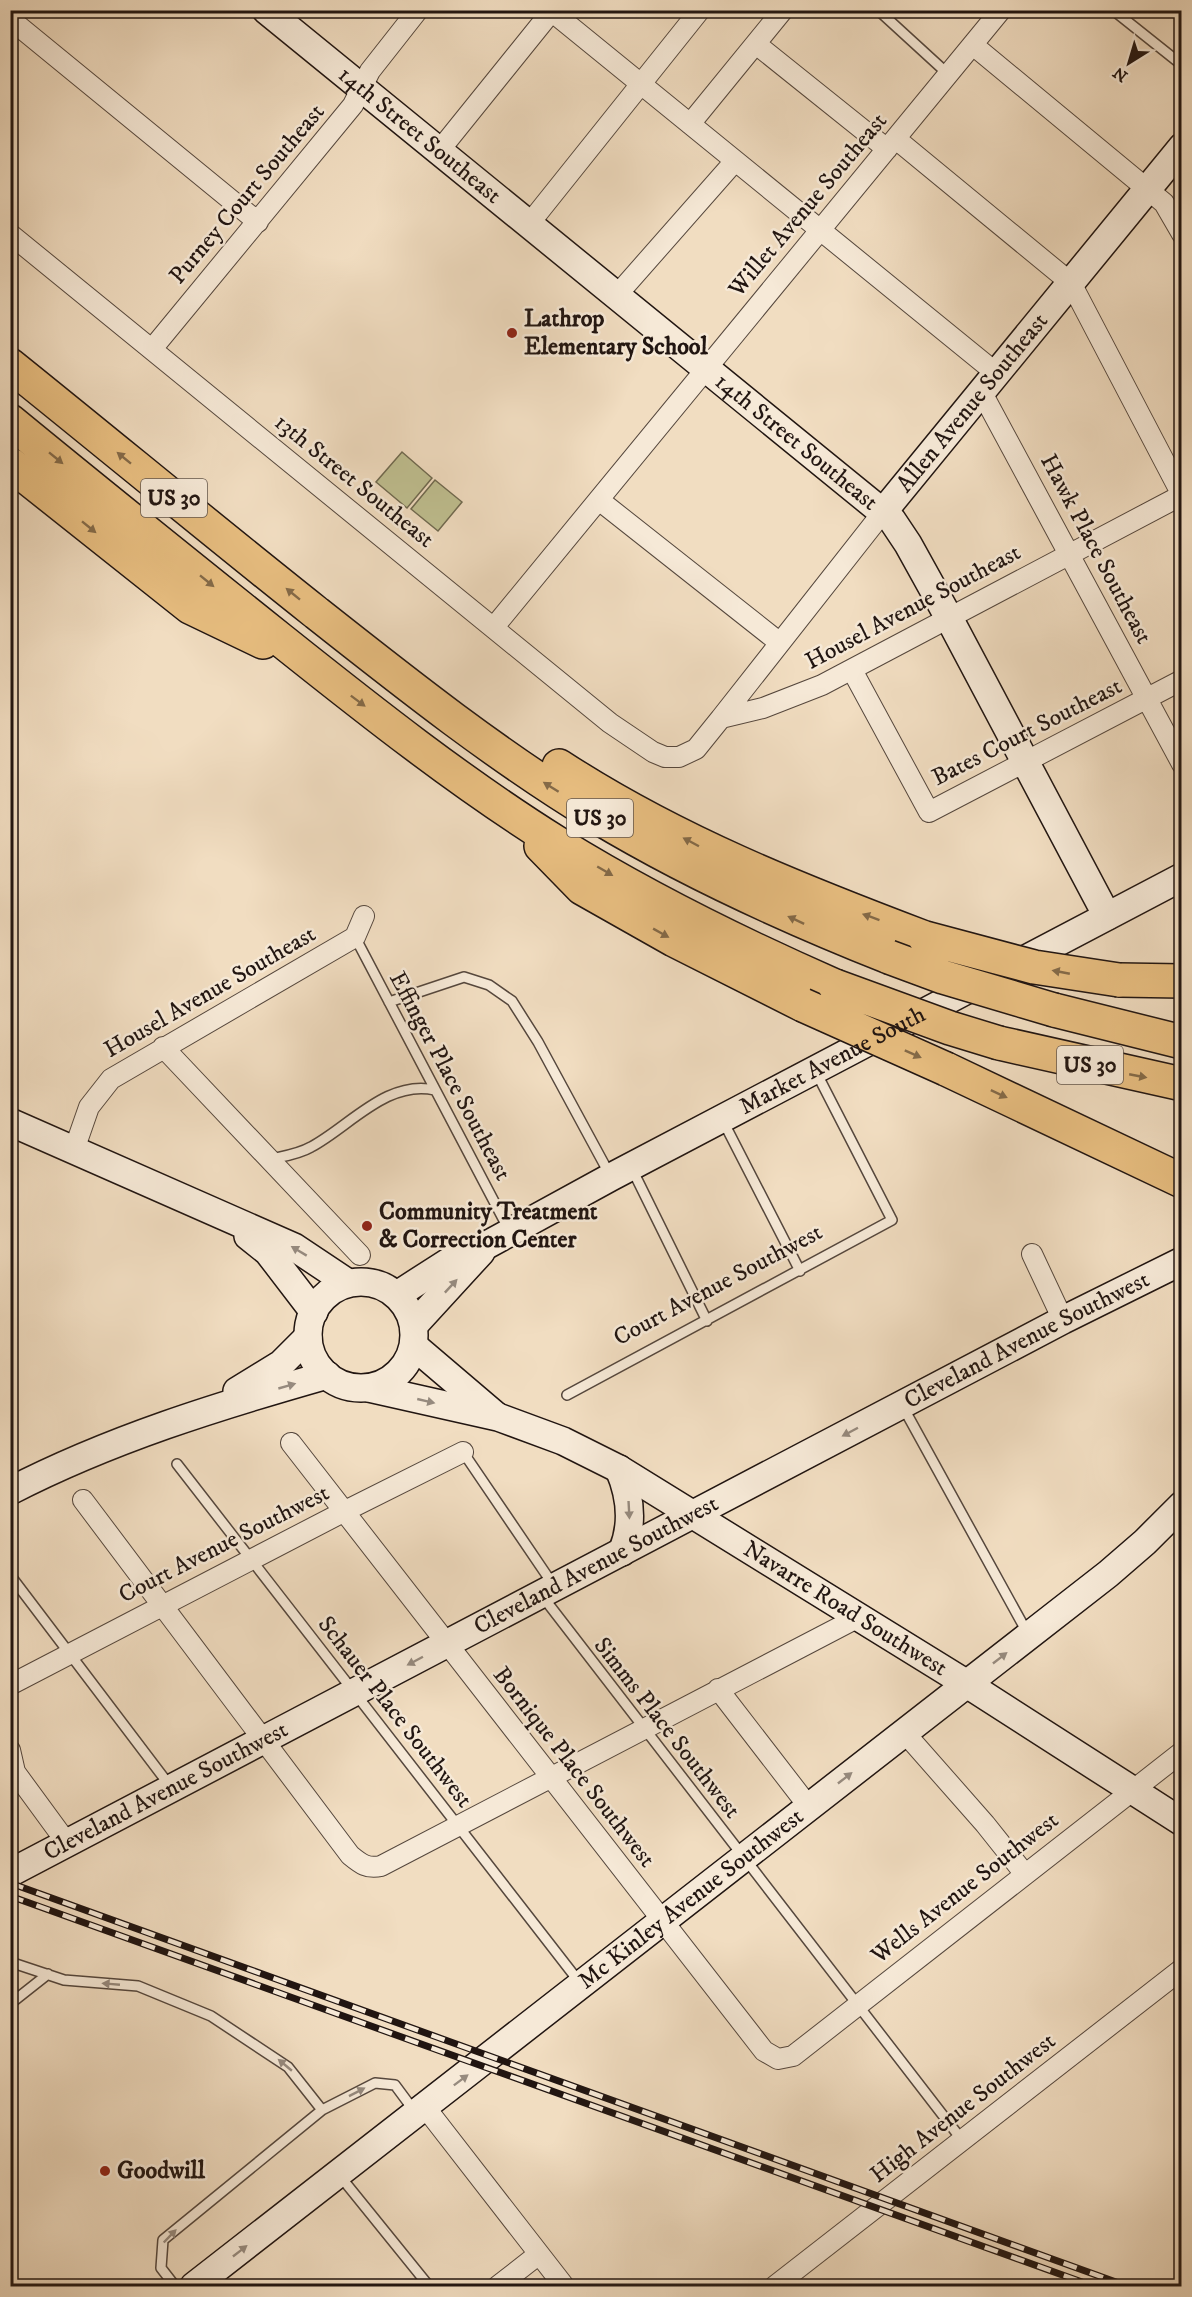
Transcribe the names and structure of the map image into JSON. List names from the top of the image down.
{
  "streets": {
    "highway": ["US 30"],
    "street": [
      "14th Street Southeast",
      "Purney Court Southeast",
      "Willet Avenue Southeast",
      "Allen Avenue Southeast",
      "13th Street Southeast",
      "Hawk Place Southeast",
      "Housel Avenue Southeast",
      "Bates Court Southeast",
      "Market Avenue South",
      "Court Avenue Southwest",
      "Cleveland Avenue Southwest",
      "Navarre Road Southwest",
      "Bornique Place Southwest",
      "Wells Avenue Southwest",
      "Mc Kinley Avenue Southwest",
      "High Avenue Southwest"
    ],
    "lane": ["Effinger Place Southeast", "Schauer Place Southwest", "Simms Place Southwest"]
  },
  "crossings": [
    ["14th Street Southeast", "Purney Court Southeast"],
    ["14th Street Southeast", "Willet Avenue Southeast"],
    ["14th Street Southeast", "Allen Avenue Southeast"],
    ["14th Street Southeast", "Housel Avenue Southeast"],
    ["14th Street Southeast", "Bates Court Southeast"],
    ["14th Street Southeast", "Market Avenue South"],
    ["Purney Court Southeast", "13th Street Southeast"],
    ["Willet Avenue Southeast", "13th Street Southeast"],
    ["Willet Avenue Southeast", "Hawk Place Southeast"],
    ["Allen Avenue Southeast", "13th Street Southeast"],
    ["Allen Avenue Southeast", "Hawk Place Southeast"],
    ["Allen Avenue Southeast", "Housel Avenue Southeast"],
    ["13th Street Southeast", "Housel Avenue Southeast"],
    ["Hawk Place Southeast", "Housel Avenue Southeast"],
    ["Hawk Place Southeast", "Bates Court Southeast"],
    ["Housel Avenue Southeast", "Bates Court Southeast"],
    ["Housel Avenue Southeast", "Effinger Place Southeast"],
    ["Market Avenue South", "Effinger Place Southeast"],
    ["Market Avenue South", "Court Avenue Southwest"],
    ["Market Avenue South", "Navarre Road Southwest"],
    ["Court Avenue Southwest", "Schauer Place Southwest"],
    ["Court Avenue Southwest", "Simms Place Southwest"],
    ["Court Avenue Southwest", "Bornique Place Southwest"],
    ["Cleveland Avenue Southwest", "Navarre Road Southwest"],
    ["Cleveland Avenue Southwest", "Schauer Place Southwest"],
    ["Cleveland Avenue Southwest", "Simms Place Southwest"],
    ["Cleveland Avenue Southwest", "Bornique Place Southwest"],
    ["Navarre Road Southwest", "Wells Avenue Southwest"],
    ["Navarre Road Southwest", "Mc Kinley Avenue Southwest"],
    ["Schauer Place Southwest", "Mc Kinley Avenue Southwest"],
    ["Simms Place Southwest", "Wells Avenue Southwest"],
    ["Simms Place Southwest", "Mc Kinley Avenue Southwest"],
    ["Simms Place Southwest", "High Avenue Southwest"],
    ["Bornique Place Southwest", "Wells Avenue Southwest"],
    ["Bornique Place Southwest", "Mc Kinley Avenue Southwest"]
  ],
  "one_way": ["Mc Kinley Avenue Southwest"],
  "places": ["Lathrop Elementary School", "Community Treatment & Correction Center", "Goodwill"],
  "north": "bottom left"
}
